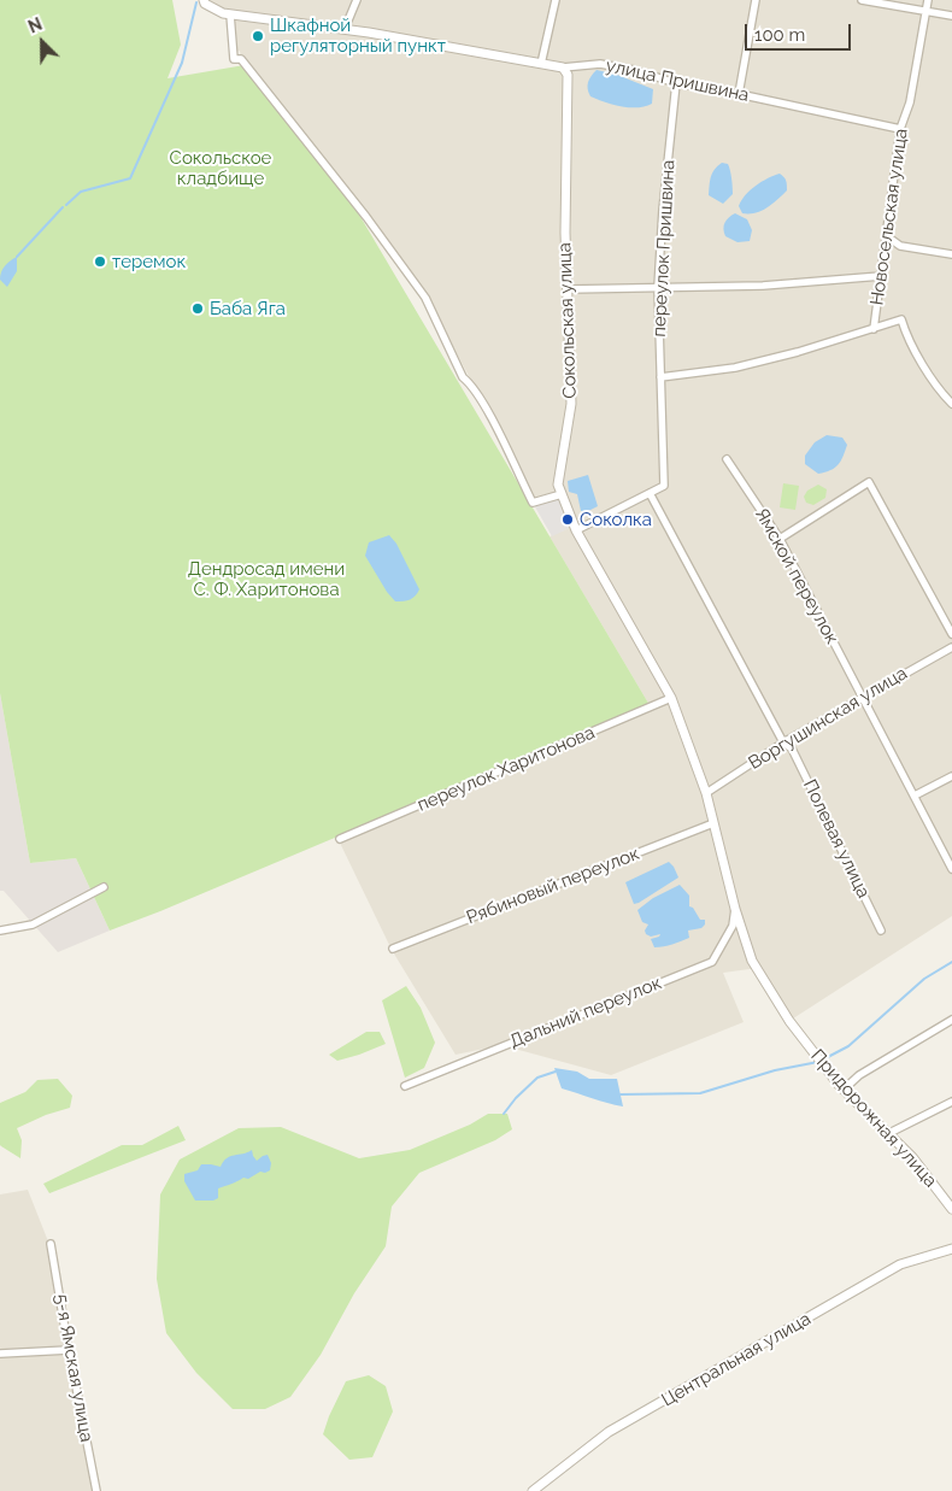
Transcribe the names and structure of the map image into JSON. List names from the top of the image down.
{
  "streets": {
    "street": [
      "улица Пришвина",
      "Новосельская улица",
      "переулок Пришвина",
      "Сокольская улица",
      "Ямской переулок",
      "Воргушинская улица",
      "переулок Харитонова",
      "Полевая улица",
      "Рябиновый переулок",
      "Дальний переулок",
      "Придорожная улица",
      "Центральная улица",
      "5-я Ямская улица"
    ]
  },
  "crossings": [
    ["улица Пришвина", "Новосельская улица"],
    ["улица Пришвина", "переулок Пришвина"],
    ["улица Пришвина", "Сокольская улица"],
    ["Сокольская улица", "Воргушинская улица"],
    ["Сокольская улица", "переулок Харитонова"],
    ["Сокольская улица", "Придорожная улица"],
    ["Ямской переулок", "Воргушинская улица"],
    ["Воргушинская улица", "Полевая улица"],
    ["Воргушинская улица", "Придорожная улица"],
    ["Рябиновый переулок", "Придорожная улица"],
    ["Дальний переулок", "Придорожная улица"]
  ],
  "parks": ["Сокольское кладбище", "Дендросад имени С. Ф. Харитонова"],
  "places": [
    "Шкафной регуляторный пункт",
    "теремок",
    "Баба Яга",
    "Соколка"
  ],
  "scale_bar": "100 m",
  "north": "top left"
}
